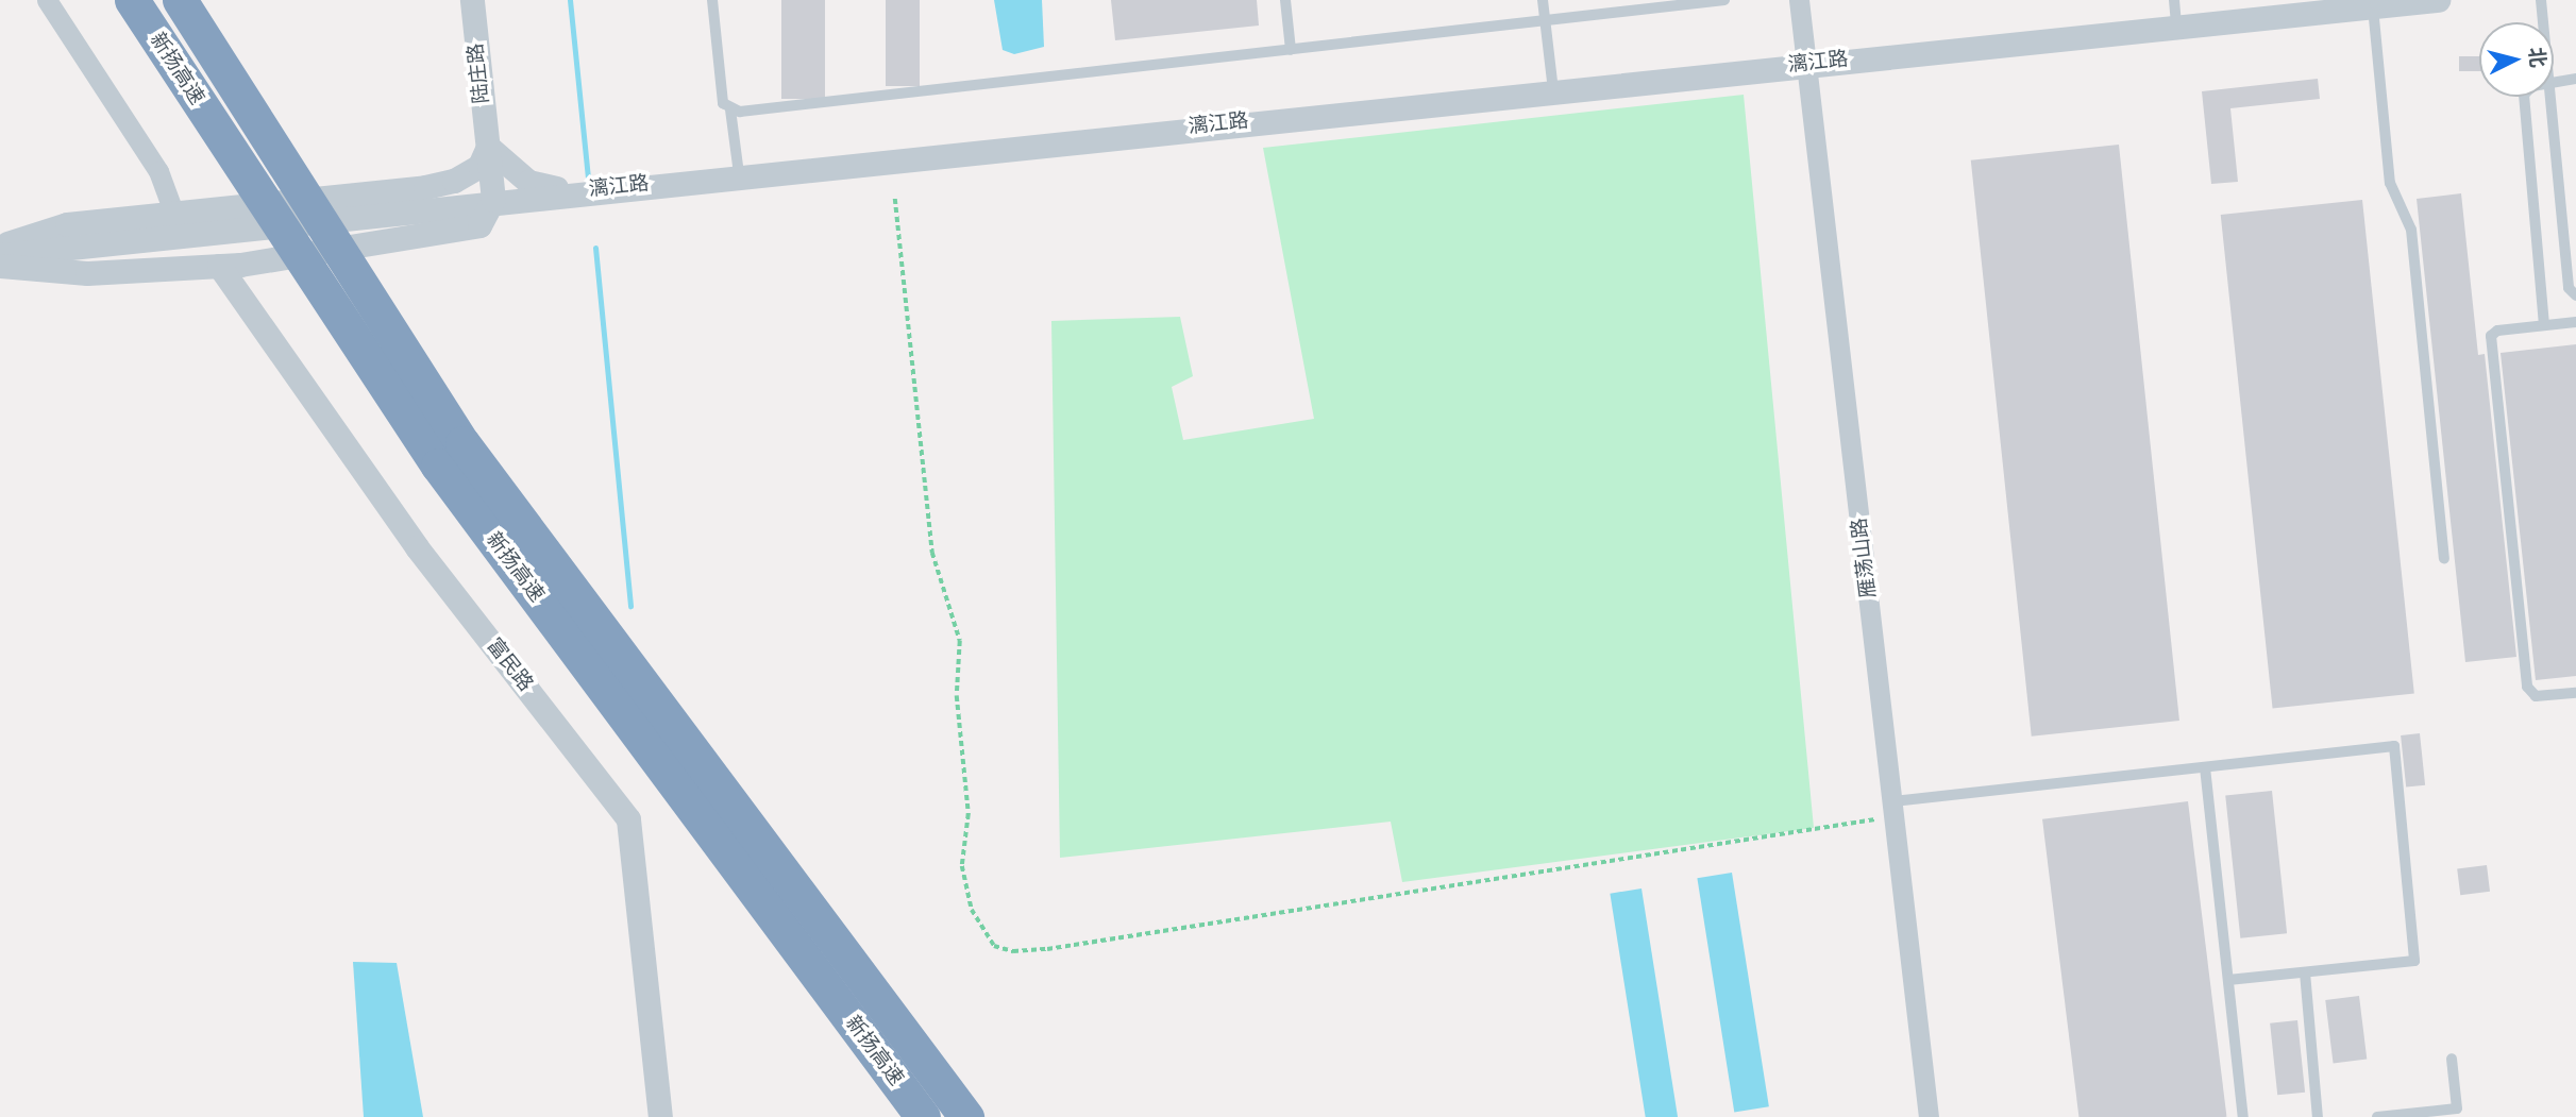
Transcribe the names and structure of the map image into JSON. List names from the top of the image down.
{
  "streets": {
    "highway": ["新扬高速"],
    "street": [
      "漓江路",
      "陆庄路",
      "雁荡山路",
      "富民路"
    ]
  },
  "crossings": [
    ["漓江路", "陆庄路"],
    ["漓江路", "雁荡山路"]
  ],
  "north": "right"
}
